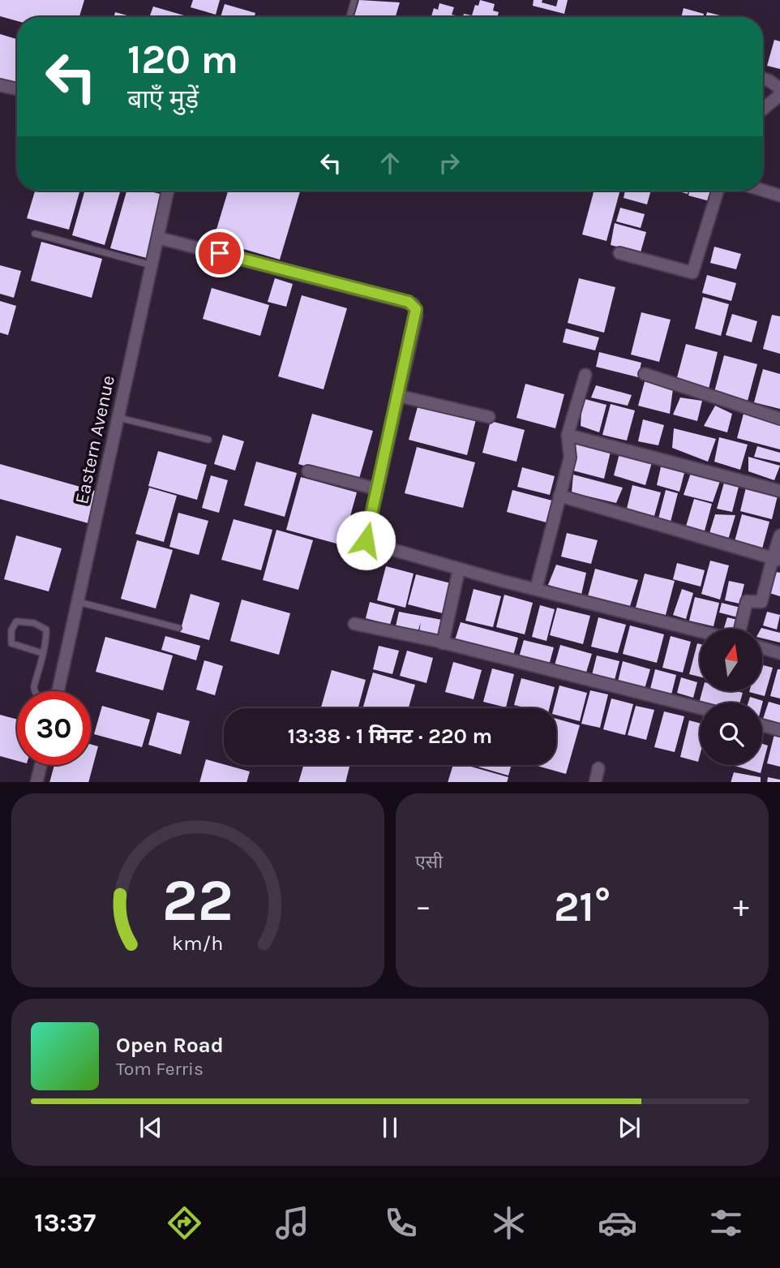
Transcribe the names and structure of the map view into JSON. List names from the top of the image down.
{
  "streets": {
    "street": ["Eastern Avenue"]
  },
  "north": "top",
  "page": {
    "turn": ["120 m", "बाएँ मुड़ें"],
    "limit": "30",
    "trip": "13:38 · 1 मिनट · 220 m",
    "tile": "एसी",
    "heat": ["−", "21°", "+"],
    "song": ["Open Road", "Tom Ferris"],
    "tabs": "13:37",
    "gauge": ["22", "km/h"]
  }
}
